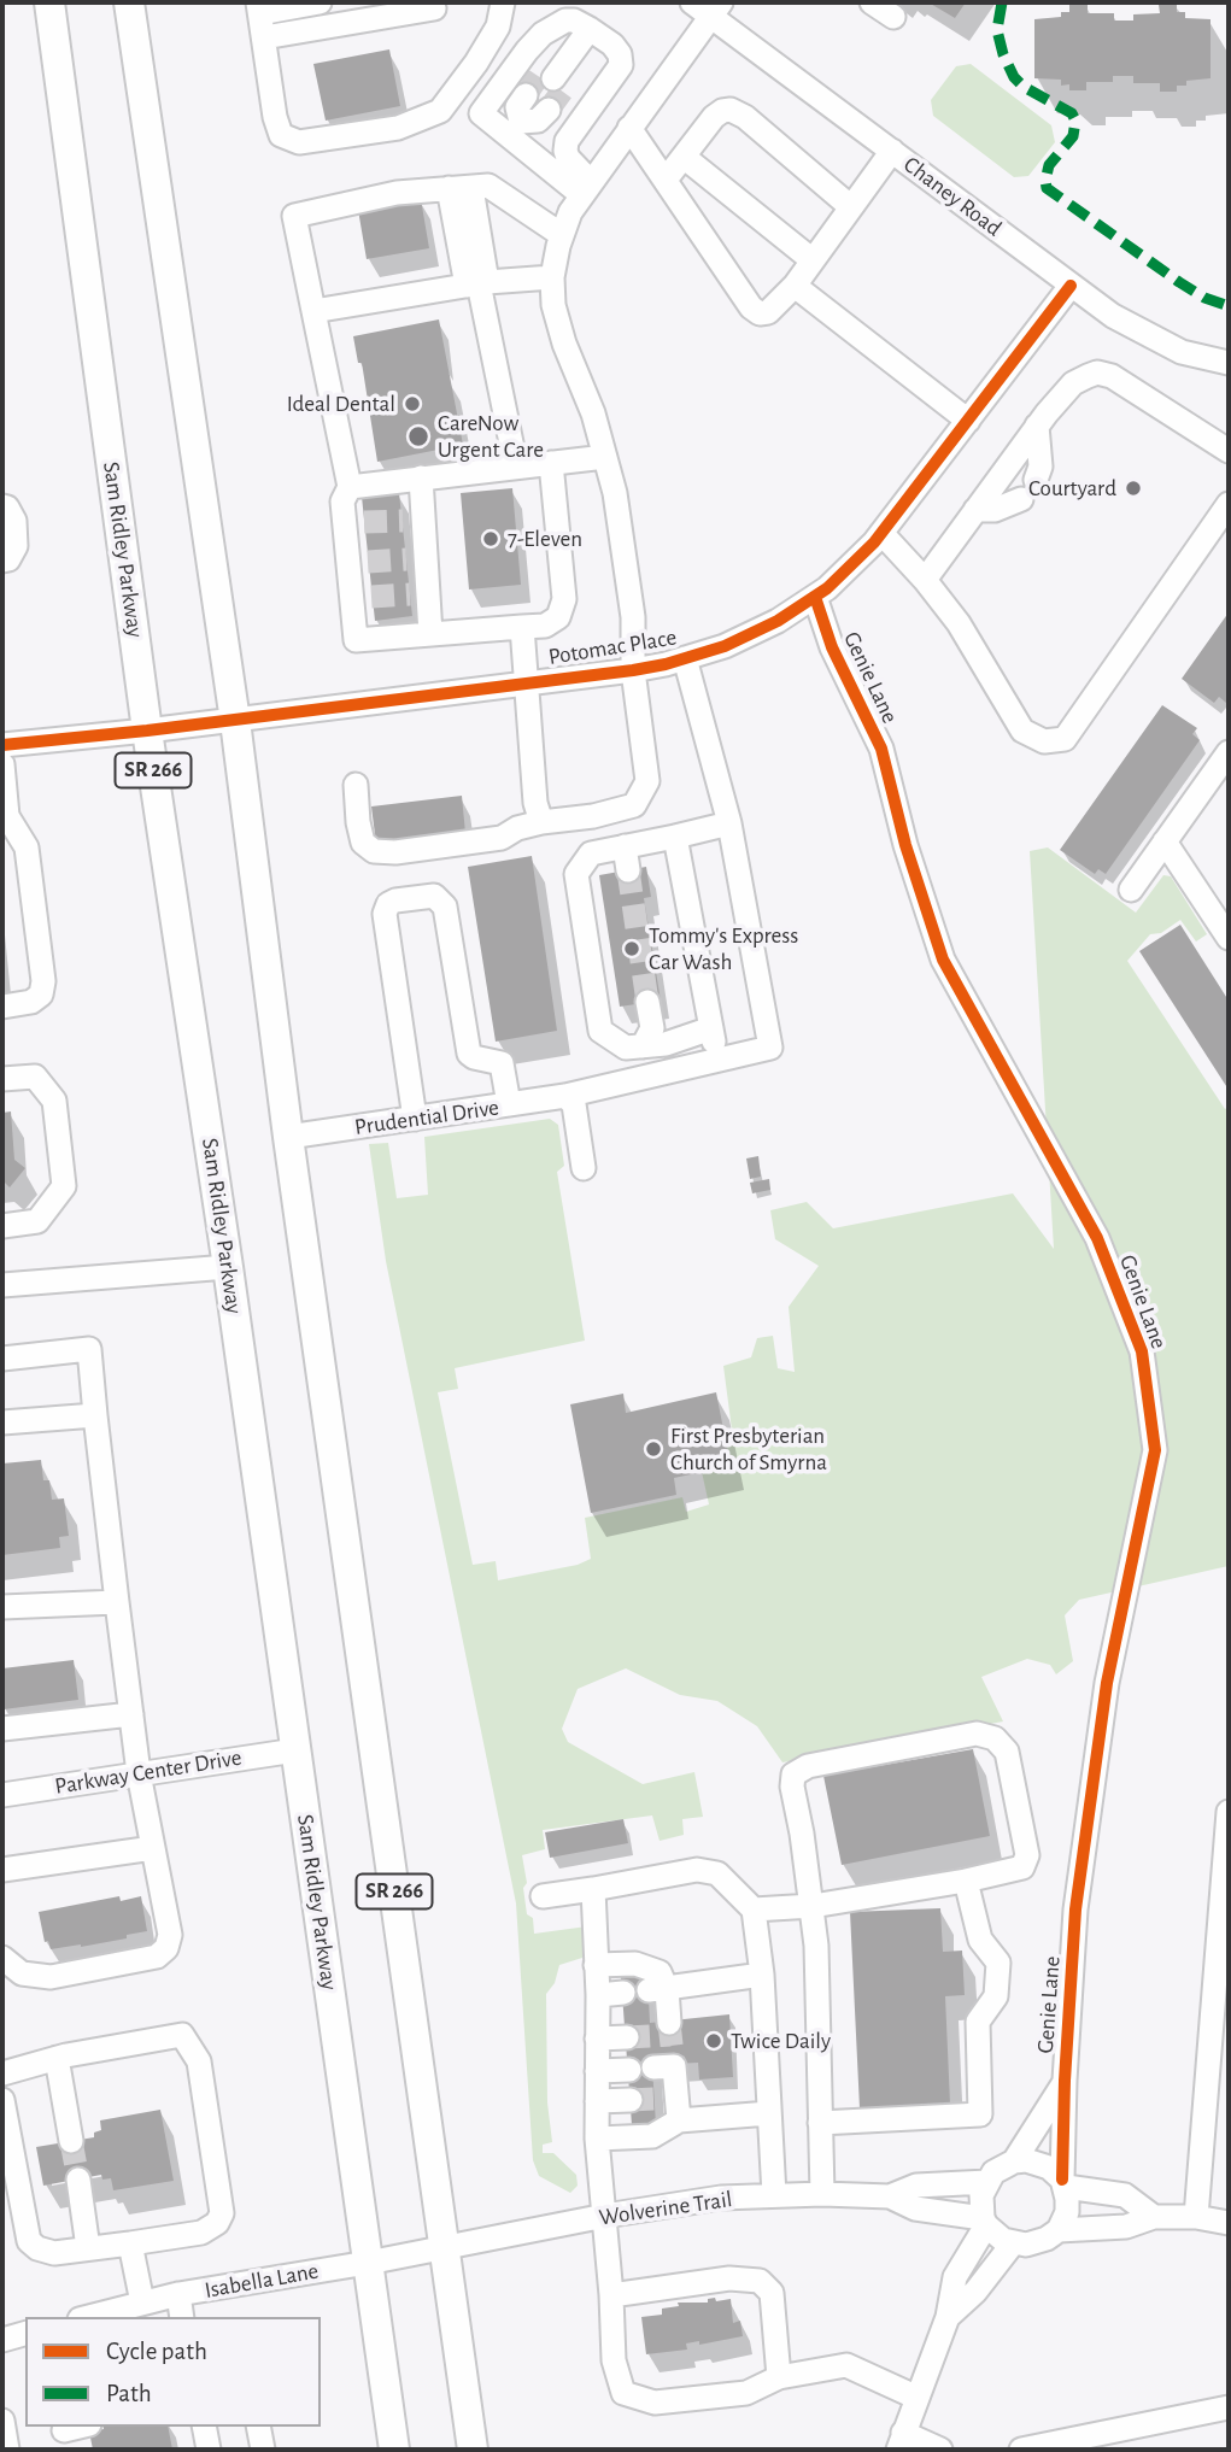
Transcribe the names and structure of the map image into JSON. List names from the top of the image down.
{
  "streets": {
    "main road": ["Sam Ridley Parkway", "SR 266"],
    "street": [
      "Chaney Road",
      "Potomac Place",
      "Genie Lane",
      "Prudential Drive",
      "Parkway Center Drive",
      "Wolverine Trail",
      "Isabella Lane"
    ]
  },
  "crossings": [
    ["Chaney Road", "Potomac Place"],
    ["Sam Ridley Parkway", "Potomac Place"],
    ["Sam Ridley Parkway", "Parkway Center Drive"],
    ["Sam Ridley Parkway", "Isabella Lane"],
    ["Potomac Place", "Genie Lane"],
    ["Potomac Place", "SR 266"],
    ["Genie Lane", "Wolverine Trail"],
    ["SR 266", "Prudential Drive"],
    ["SR 266", "Wolverine Trail"],
    ["SR 266", "Isabella Lane"],
    ["Wolverine Trail", "Isabella Lane"]
  ],
  "places": [
    "Ideal Dental",
    "CareNow Urgent Care",
    "Courtyard",
    "7-Eleven",
    "Tommy's Express Car Wash",
    "First Presbyterian Church of Smyrna",
    "Twice Daily"
  ],
  "legend": ["Cycle path", "Path"]
}
